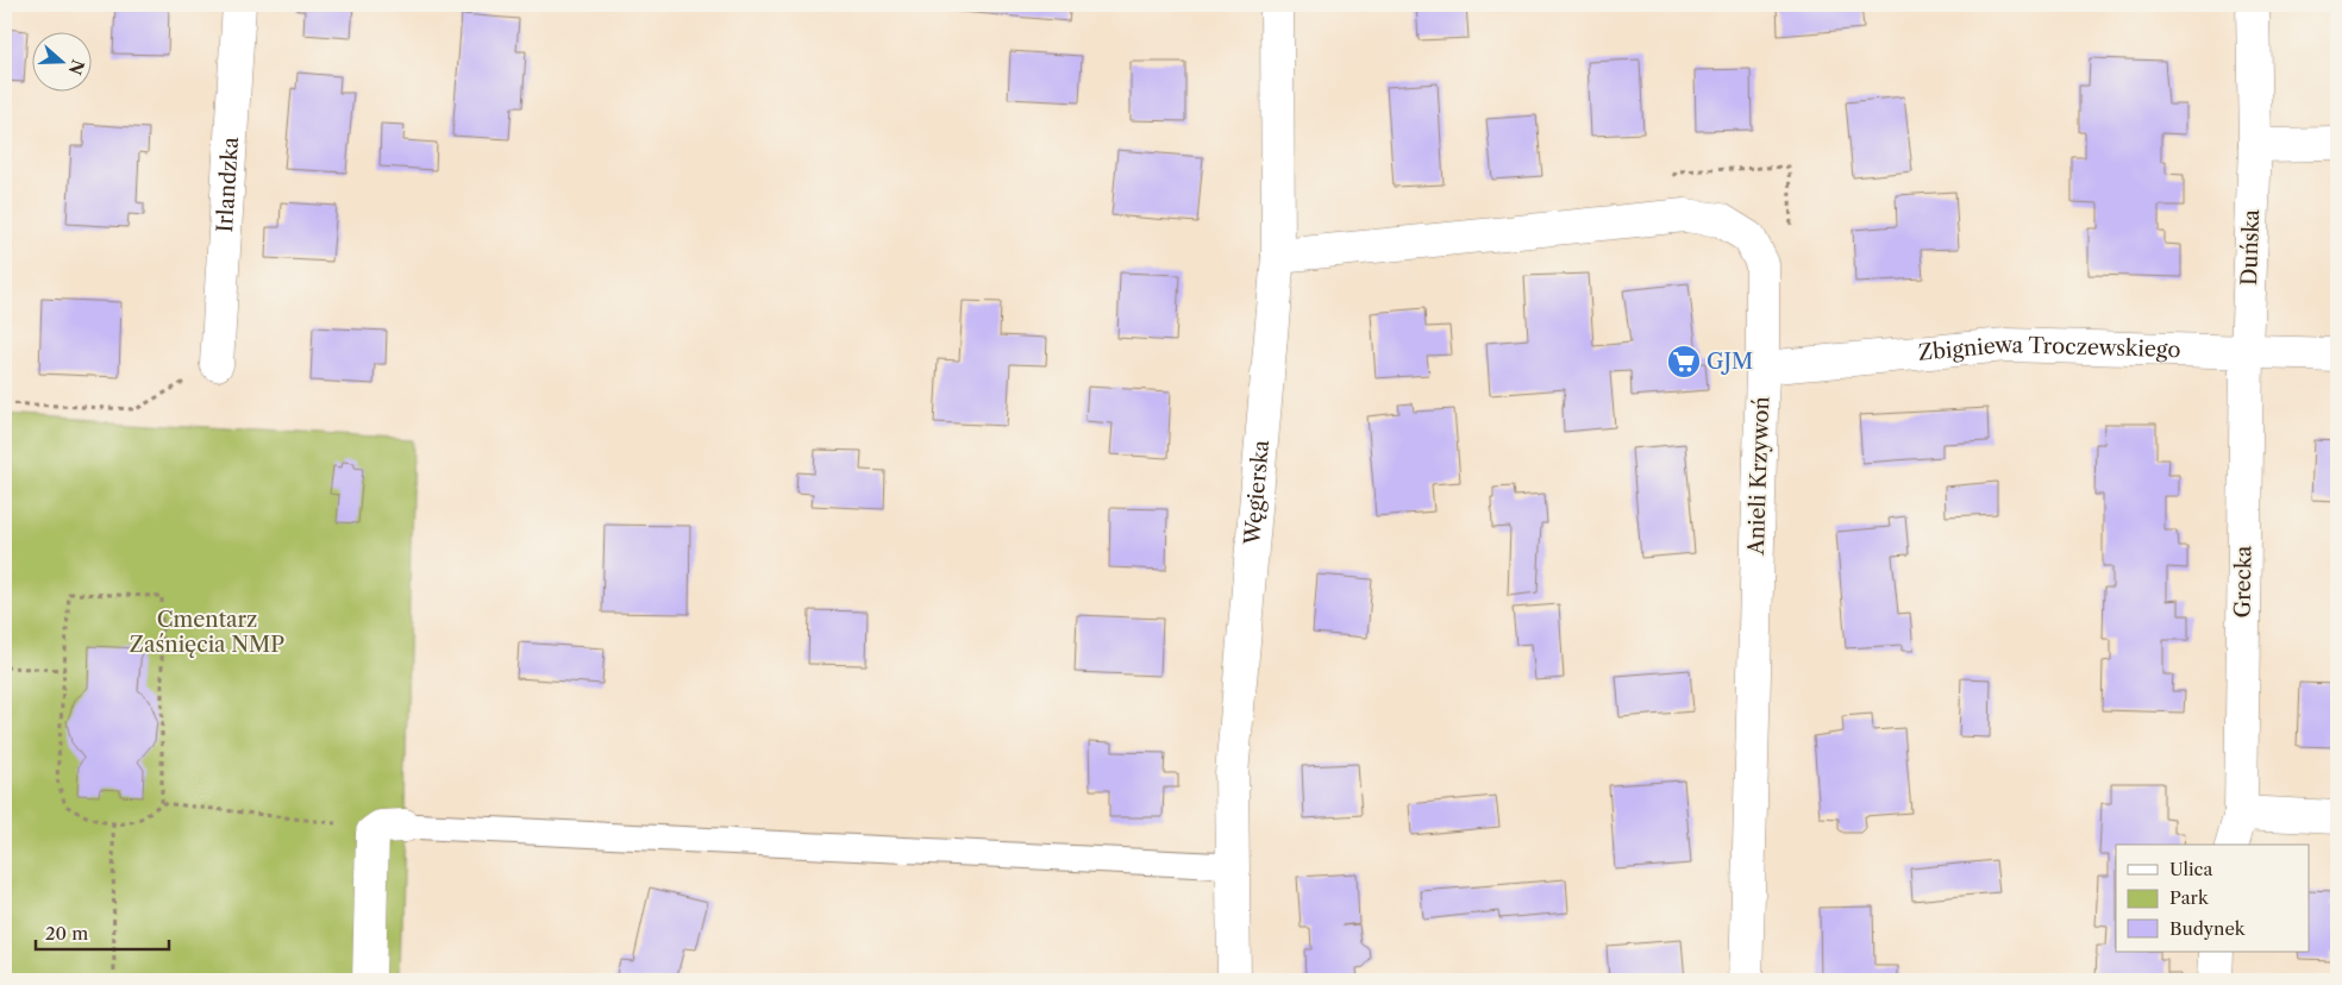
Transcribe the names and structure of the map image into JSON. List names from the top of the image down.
{
  "streets": {
    "street": [
      "Irlandzka",
      "Duńska",
      "Zbigniewa Troczewskiego",
      "Anieli Krzywoń",
      "Węgierska",
      "Grecka"
    ]
  },
  "crossings": [
    ["Duńska", "Zbigniewa Troczewskiego"],
    ["Duńska", "Grecka"],
    ["Zbigniewa Troczewskiego", "Anieli Krzywoń"],
    ["Zbigniewa Troczewskiego", "Grecka"],
    ["Anieli Krzywoń", "Węgierska"]
  ],
  "parks": ["Cmentarz Zaśnięcia NMP"],
  "places": {
    "supermarket": ["GJM"]
  },
  "legend": ["Ulica", "Park", "Budynek"],
  "scale_bar": "20 m",
  "north": "right"
}
